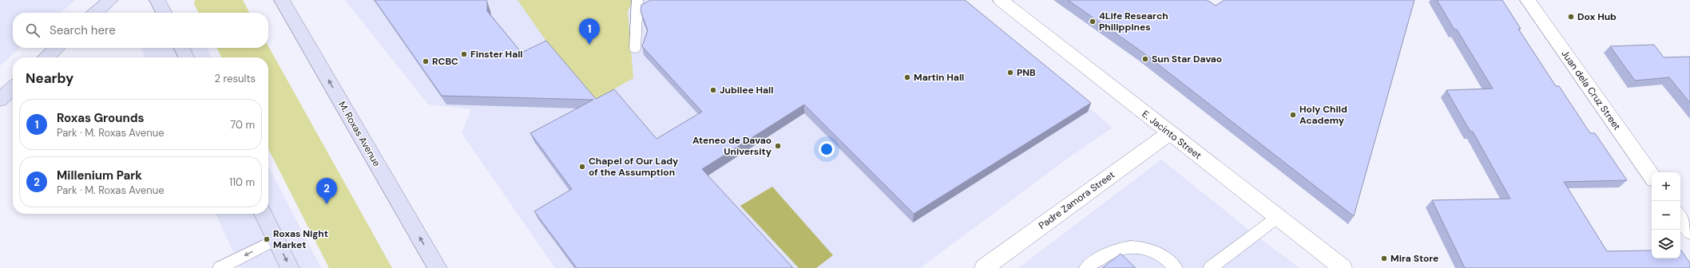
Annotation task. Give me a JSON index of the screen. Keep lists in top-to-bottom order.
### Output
{
  "streets": {
    "main road": ["M. Roxas Avenue"],
    "street": ["Juan dela Cruz Street", "E. Jacinto Street", "Padre Zamora Street"]
  },
  "crossings": [
    ["E. Jacinto Street", "Padre Zamora Street"]
  ],
  "one_way": ["M. Roxas Avenue"],
  "places": [
    "Dox Hub",
    "4Life Research Philippines",
    "Finster Hall",
    "Sun Star Davao",
    "RCBC",
    "PNB",
    "Martin Hall",
    "Jubilee Hall",
    "Holy Child Academy",
    "Ateneo de Davao University",
    "Chapel of Our Lady of the Assumption",
    "Roxas Night Market",
    "Mira Store"
  ],
  "page": {
    "search": "Search here",
    "pins": ["1", "2"],
    "heading": ["Nearby", "2 results"],
    "list": [
      {
        "mark": "1",
        "name": "Roxas Grounds",
        "note": "Park · M. Roxas Avenue",
        "value": "70 m"
      },
      {
        "mark": "2",
        "name": "Millenium Park",
        "note": "Park · M. Roxas Avenue",
        "value": "110 m"
      }
    ],
    "map_buttons": ["+", "−"]
  }
}
